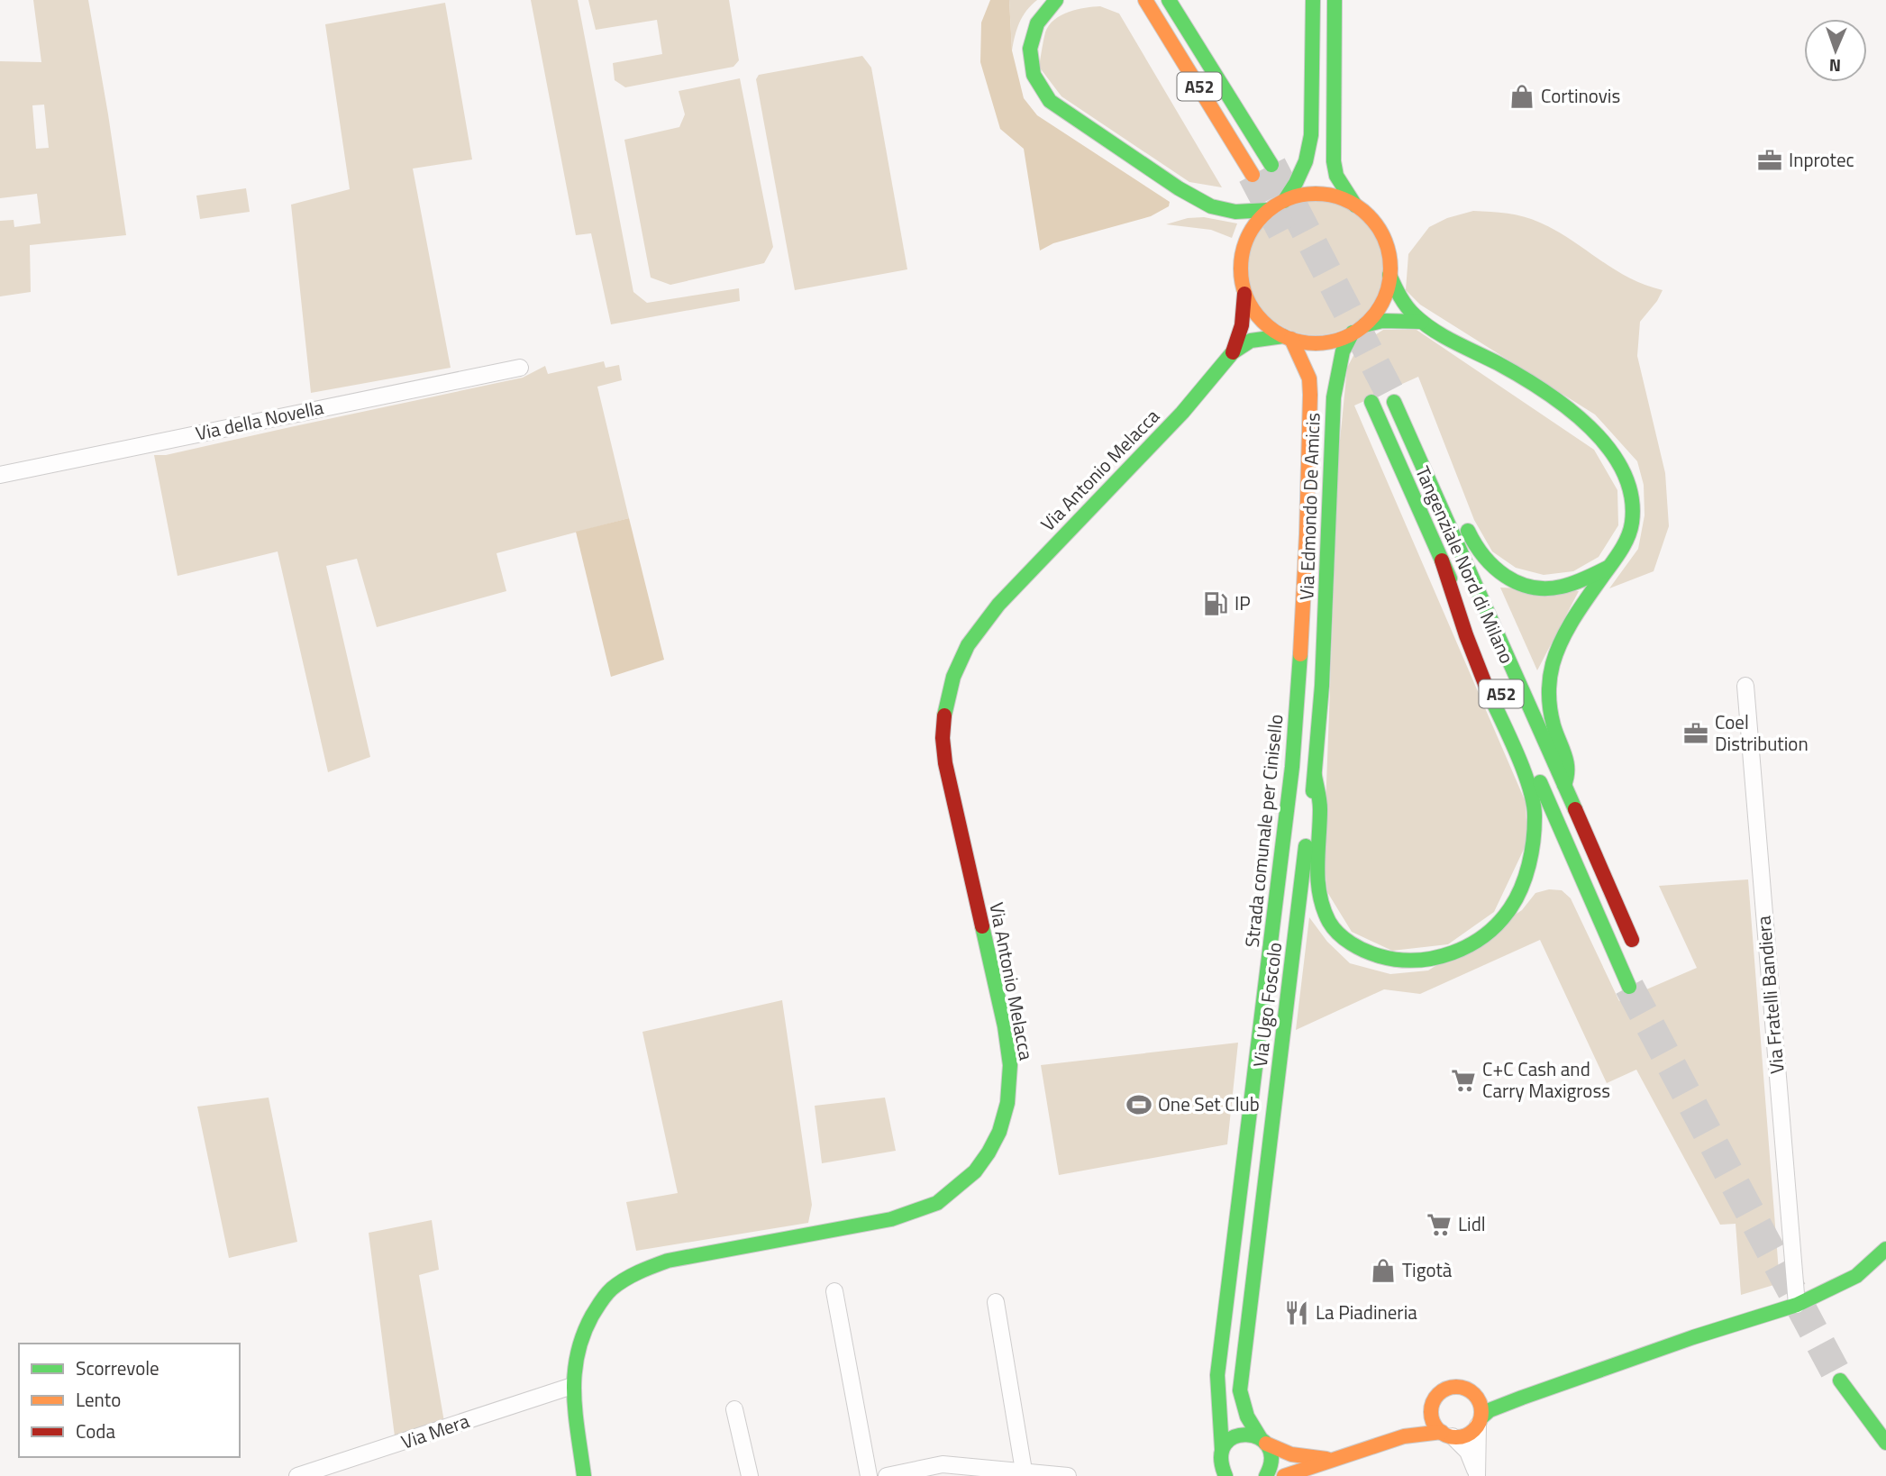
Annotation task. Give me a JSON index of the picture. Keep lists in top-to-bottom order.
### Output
{
  "streets": {
    "main road": [
      "A52",
      "Via Antonio Melacca",
      "Via Edmondo De Amicis",
      "Tangenziale Nord di Milano",
      "Strada comunale per Cinisello",
      "Via Ugo Foscolo"
    ],
    "street": ["Via della Novella", "Via Fratelli Bandiera", "Via Mera"]
  },
  "crossings": [
    ["Via Antonio Melacca", "Via Edmondo De Amicis"],
    ["Via Antonio Melacca", "Strada comunale per Cinisello"],
    ["Via Antonio Melacca", "Via Mera"],
    ["Via Edmondo De Amicis", "Strada comunale per Cinisello"],
    ["Via Edmondo De Amicis", "Via Ugo Foscolo"]
  ],
  "places": {
    "shop": ["Cortinovis", "Tigotà"],
    "office": ["Inprotec", "Coel Distribution"],
    "fuel station": ["IP"],
    "supermarket": ["C+C Cash and Carry Maxigross", "Lidl"],
    "sports": ["One Set Club"],
    "restaurant": ["La Piadineria"]
  },
  "legend": ["Scorrevole", "Lento", "Coda"],
  "north": "bottom"
}
